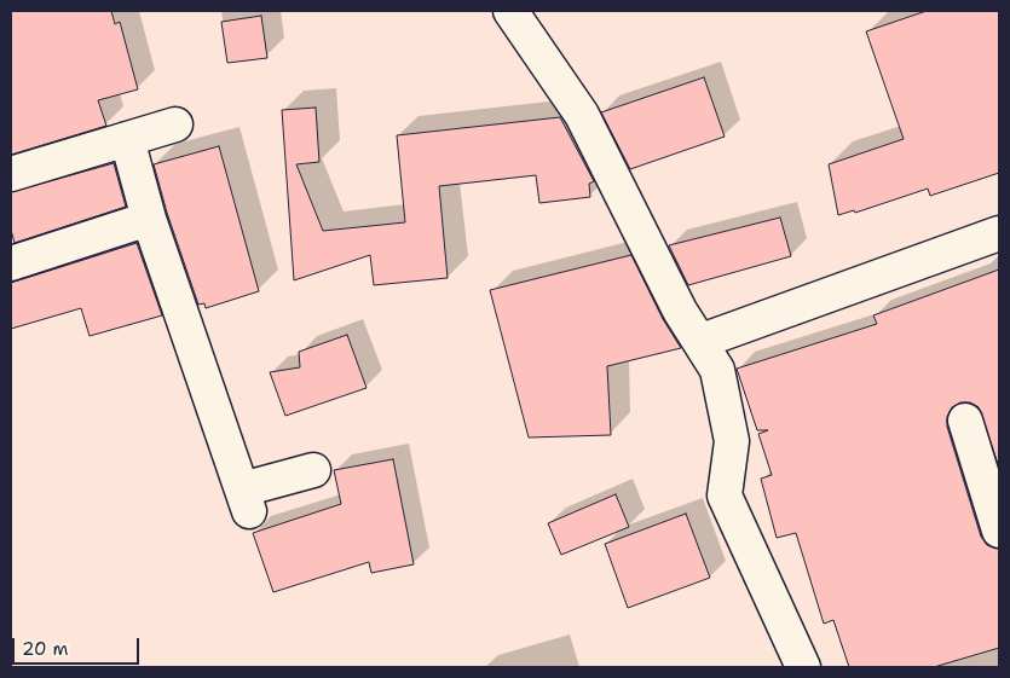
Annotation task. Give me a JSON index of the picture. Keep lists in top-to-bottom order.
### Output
{
  "scale_bar": "20 m"
}
